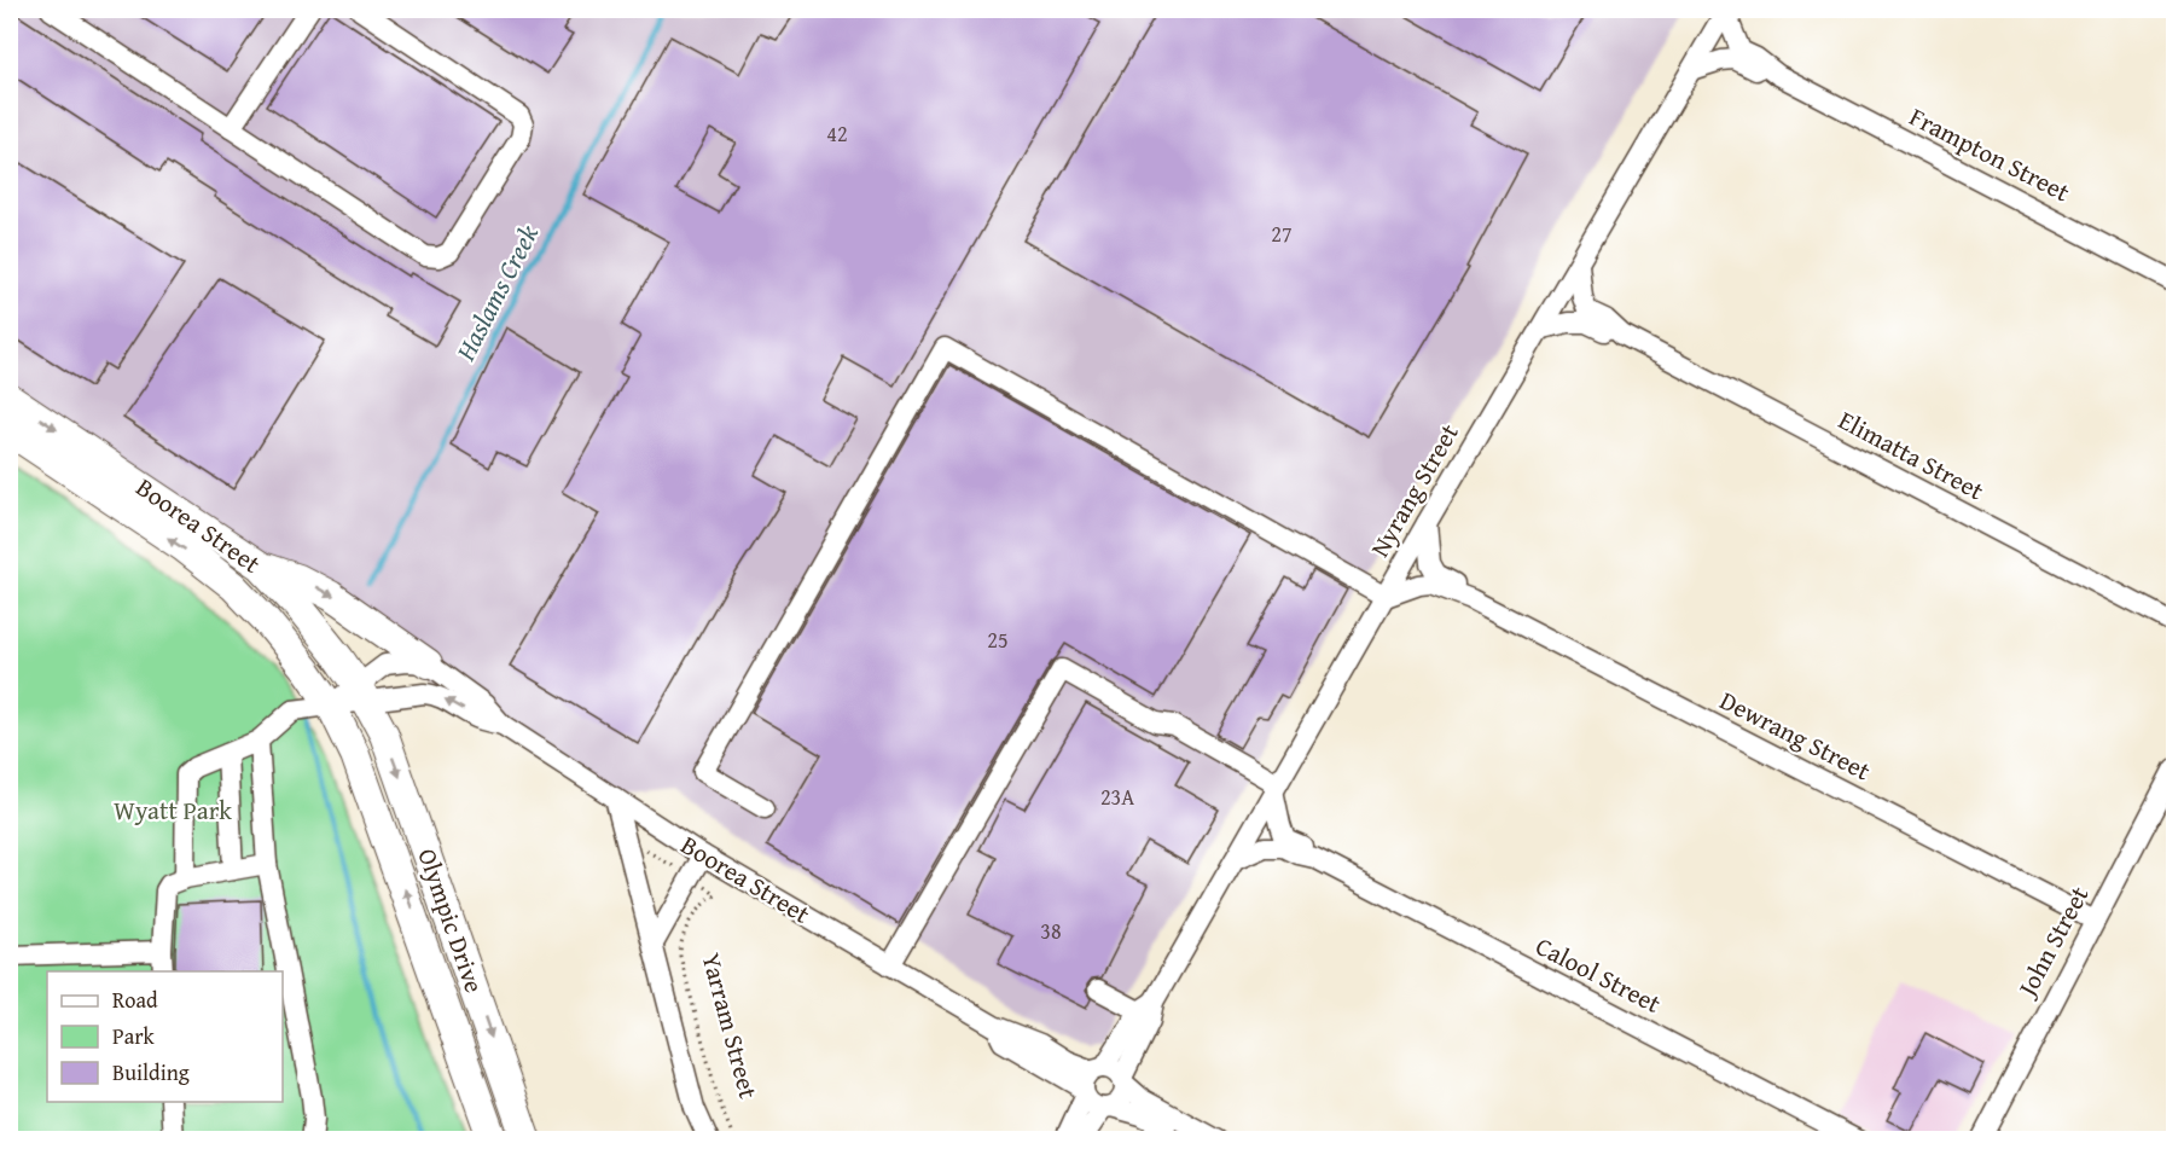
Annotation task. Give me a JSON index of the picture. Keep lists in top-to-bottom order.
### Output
{
  "streets": {
    "highway": ["Boorea Street", "Olympic Drive"],
    "street": [
      "Frampton Street",
      "Elimatta Street",
      "Nyrang Street",
      "Dewrang Street",
      "John Street",
      "Calool Street",
      "Yarram Street"
    ]
  },
  "crossings": [
    ["Frampton Street", "Nyrang Street"],
    ["Elimatta Street", "Nyrang Street"],
    ["Nyrang Street", "Boorea Street"],
    ["Nyrang Street", "Dewrang Street"],
    ["Nyrang Street", "Calool Street"],
    ["Boorea Street", "Olympic Drive"],
    ["Boorea Street", "Yarram Street"],
    ["Dewrang Street", "John Street"]
  ],
  "water": ["Haslams Creek"],
  "parks": ["Wyatt Park"],
  "house_numbers": [
    "42",
    "27",
    "25",
    "23A",
    "38"
  ],
  "legend": ["Road", "Park", "Building"]
}
